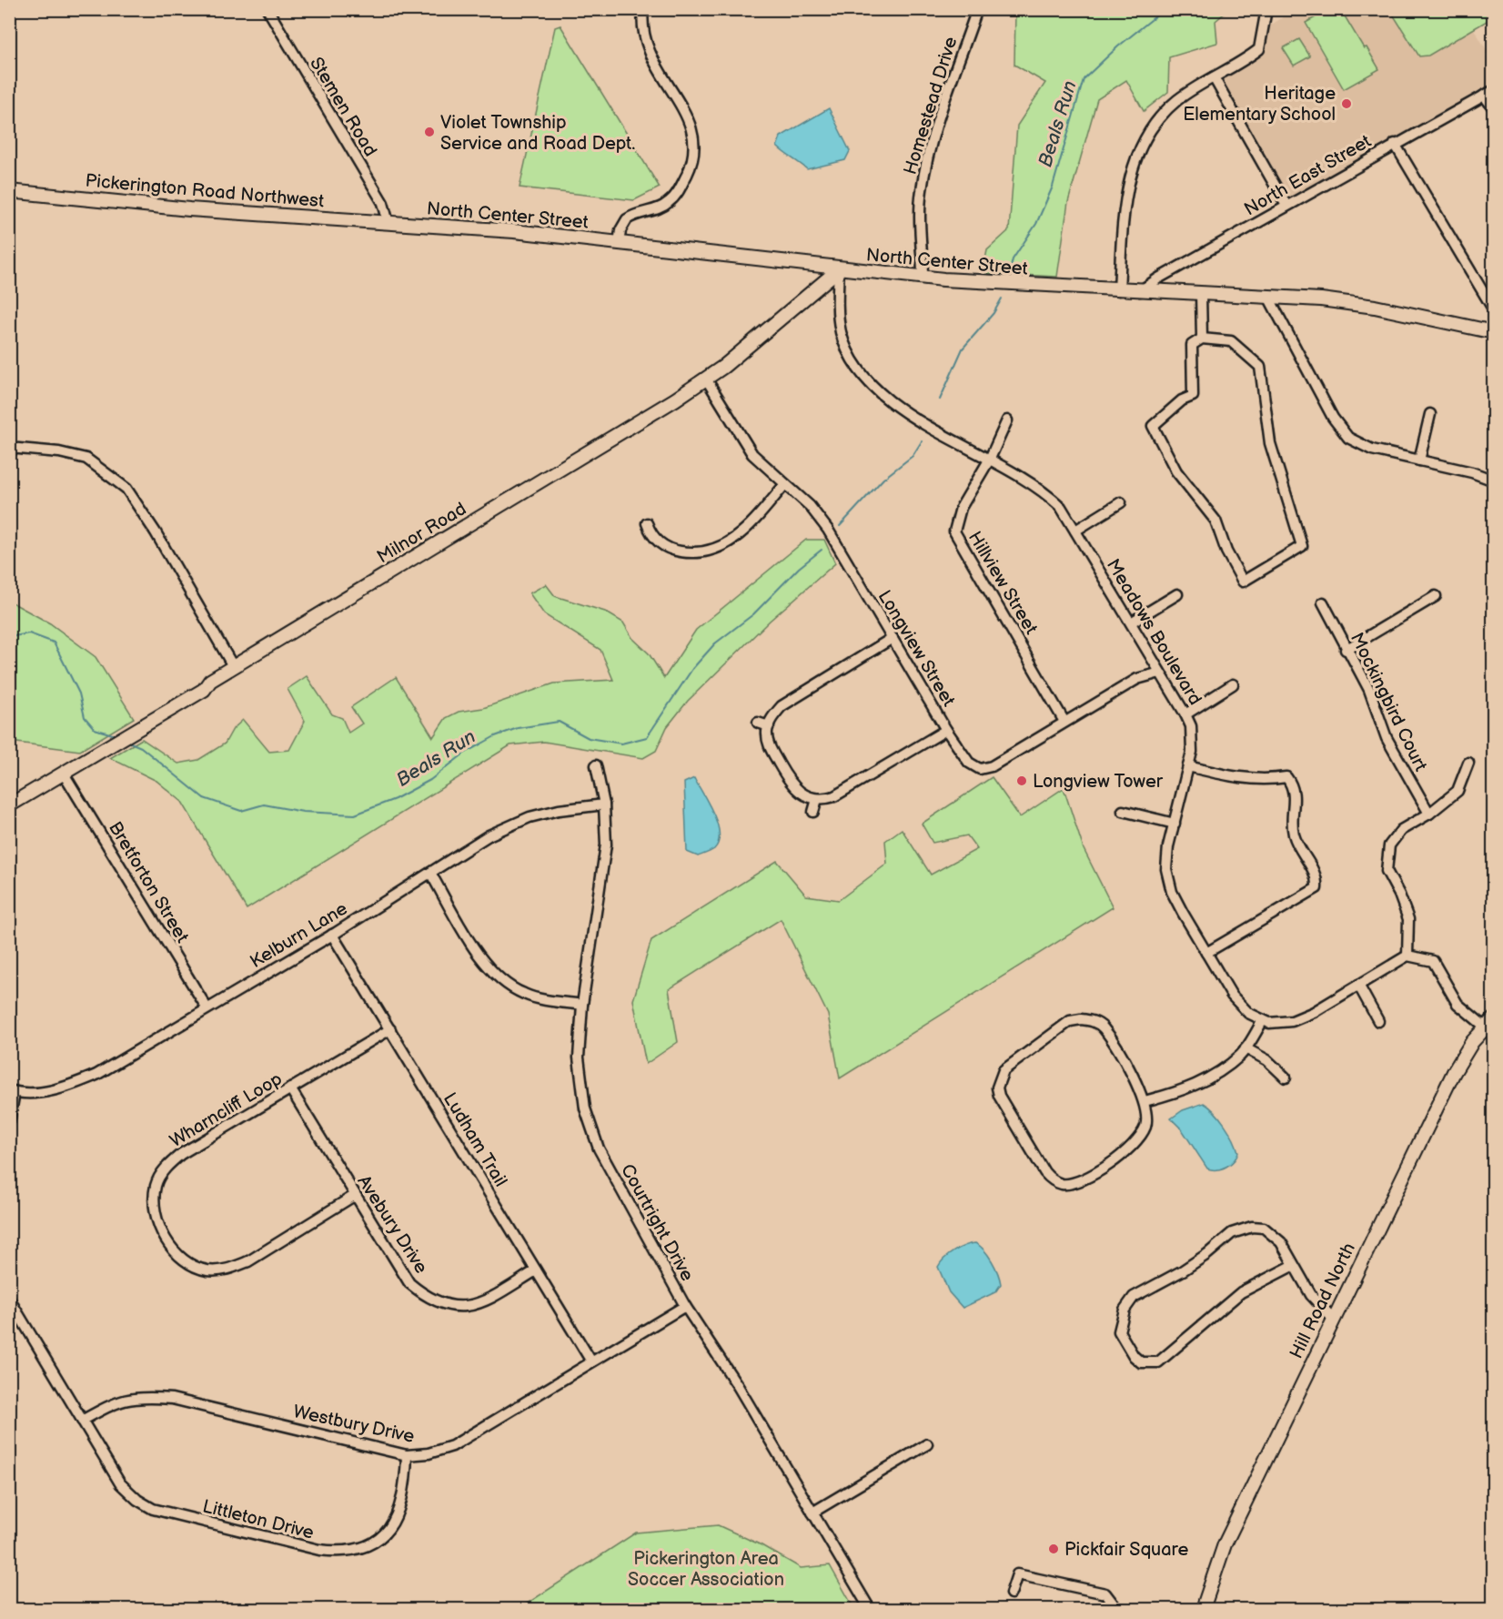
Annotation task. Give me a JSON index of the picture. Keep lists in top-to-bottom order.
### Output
{
  "streets": {
    "main road": [
      "Pickerington Road Northwest",
      "North Center Street",
      "Milnor Road",
      "Hill Road North"
    ],
    "street": [
      "Homestead Drive",
      "Stemen Road",
      "North East Street",
      "Hillview Street",
      "Meadows Boulevard",
      "Longview Street",
      "Mockingbird Court",
      "Bretforton Street",
      "Kelburn Lane",
      "Wharncliff Loop",
      "Ludham Trail",
      "Courtright Drive",
      "Avebury Drive",
      "Westbury Drive",
      "Littleton Drive"
    ]
  },
  "crossings": [
    ["Homestead Drive", "North Center Street"],
    ["Stemen Road", "Pickerington Road Northwest"],
    ["Stemen Road", "North Center Street"],
    ["North East Street", "North Center Street"],
    ["Pickerington Road Northwest", "North Center Street"],
    ["North Center Street", "Milnor Road"],
    ["North Center Street", "Meadows Boulevard"],
    ["Milnor Road", "Meadows Boulevard"],
    ["Milnor Road", "Longview Street"],
    ["Milnor Road", "Bretforton Street"],
    ["Hillview Street", "Meadows Boulevard"],
    ["Hillview Street", "Longview Street"],
    ["Meadows Boulevard", "Longview Street"],
    ["Bretforton Street", "Kelburn Lane"],
    ["Kelburn Lane", "Ludham Trail"],
    ["Kelburn Lane", "Courtright Drive"],
    ["Wharncliff Loop", "Ludham Trail"],
    ["Wharncliff Loop", "Avebury Drive"],
    ["Ludham Trail", "Avebury Drive"],
    ["Ludham Trail", "Westbury Drive"],
    ["Courtright Drive", "Westbury Drive"],
    ["Westbury Drive", "Littleton Drive"]
  ],
  "water": ["Beals Run"],
  "parks": ["Pickerington Area Soccer Association"],
  "places": [
    "Heritage Elementary School",
    "Violet Township Service and Road Dept.",
    "Longview Tower",
    "Pickfair Square"
  ]
}
